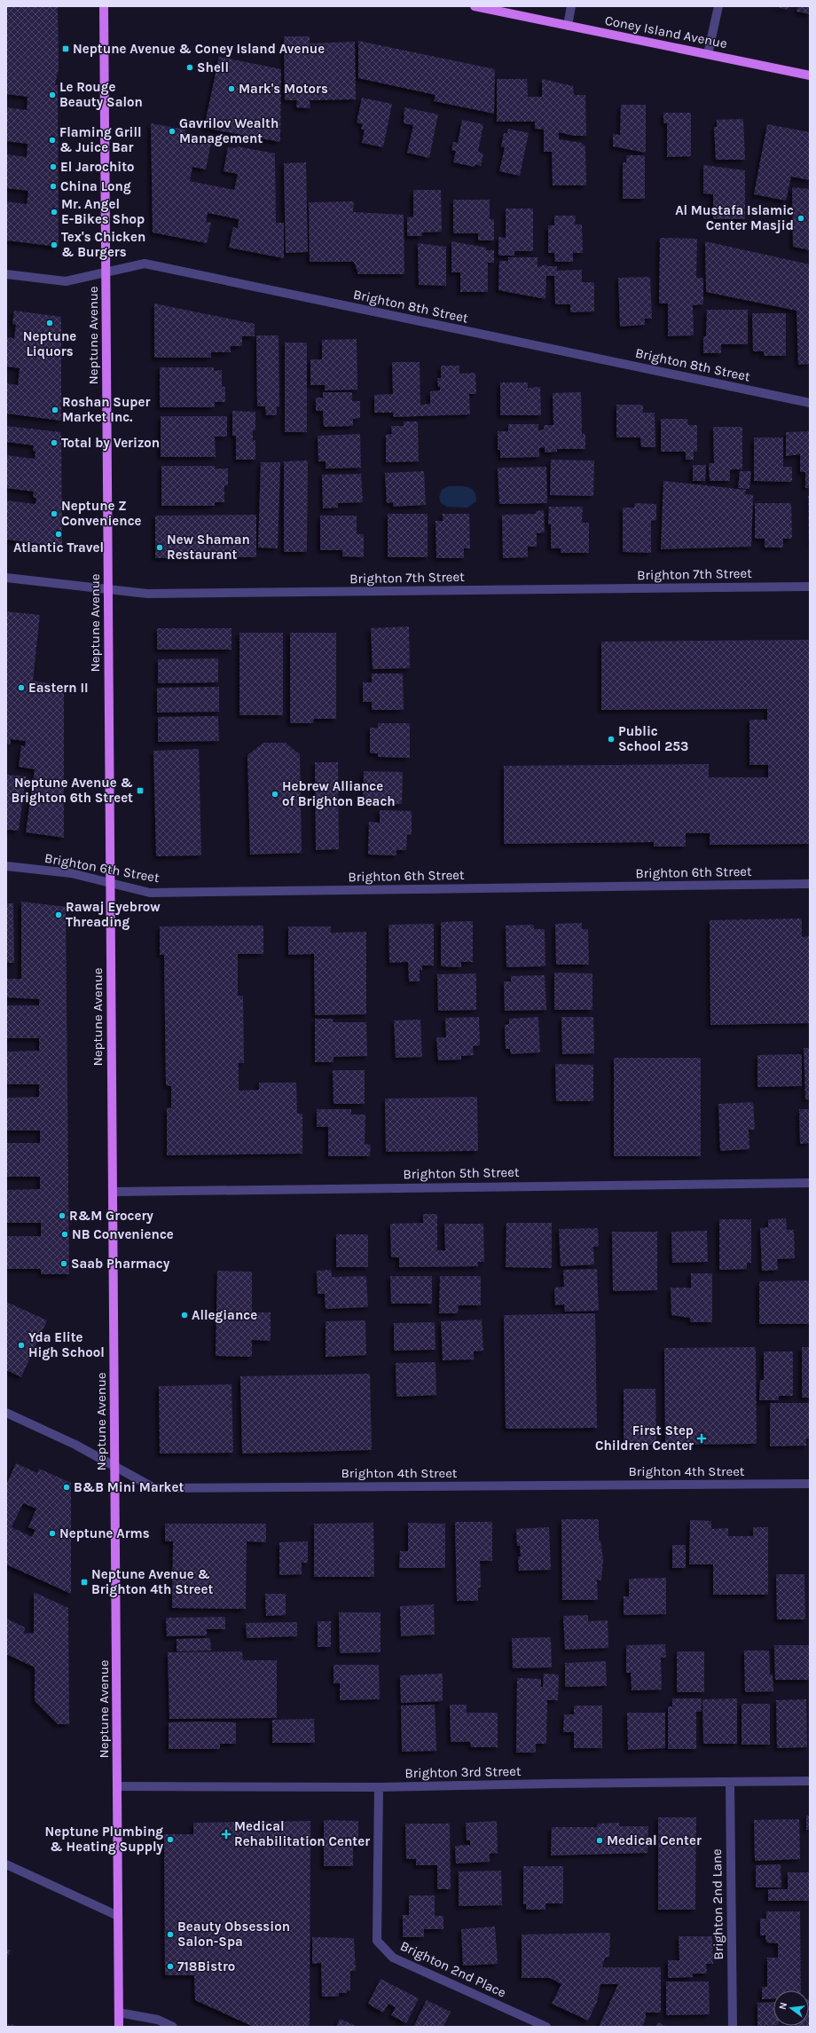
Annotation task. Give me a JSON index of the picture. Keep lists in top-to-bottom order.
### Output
{
  "streets": {
    "main road": ["Coney Island Avenue", "Neptune Avenue"],
    "street": [
      "Brighton 8th Street",
      "Brighton 7th Street",
      "Brighton 6th Street",
      "Brighton 5th Street",
      "Brighton 4th Street",
      "Brighton 3rd Street",
      "Brighton 2nd Lane",
      "Brighton 2nd Place"
    ]
  },
  "crossings": [
    ["Brighton 8th Street", "Neptune Avenue"],
    ["Neptune Avenue", "Brighton 7th Street"],
    ["Neptune Avenue", "Brighton 6th Street"],
    ["Neptune Avenue", "Brighton 5th Street"],
    ["Neptune Avenue", "Brighton 4th Street"],
    ["Neptune Avenue", "Brighton 3rd Street"],
    ["Brighton 3rd Street", "Brighton 2nd Lane"],
    ["Brighton 3rd Street", "Brighton 2nd Place"]
  ],
  "places": {
    "transit": ["Neptune Avenue & Coney Island Avenue", "Neptune Avenue & Brighton 6th Street", "Neptune Avenue & Brighton 4th Street"],
    "other": [
      "Shell",
      "Mark's Motors",
      "Le Rouge Beauty Salon",
      "Gavrilov Wealth Management",
      "Flaming Grill & Juice Bar",
      "El Jarochito",
      "China Long",
      "Mr. Angel E-Bikes Shop",
      "Al Mustafa Islamic Center Masjid",
      "Tex's Chicken & Burgers",
      "Neptune Liquors",
      "Roshan Super Market Inc.",
      "Total by Verizon",
      "Neptune Z Convenience",
      "Atlantic Travel",
      "New Shaman Restaurant",
      "Eastern II",
      "Public School 253",
      "Hebrew Alliance of Brighton Beach",
      "Rawaj Eyebrow Threading",
      "R&M Grocery",
      "NB Convenience",
      "Saab Pharmacy",
      "Allegiance",
      "Yda Elite High School",
      "B&B Mini Market",
      "Neptune Arms",
      "Neptune Plumbing & Heating Supply",
      "Medical Center",
      "Beauty Obsession Salon-Spa",
      "718Bistro"
    ],
    "health": ["First Step Children Center", "Medical Rehabilitation Center"]
  },
  "north": "left"
}
